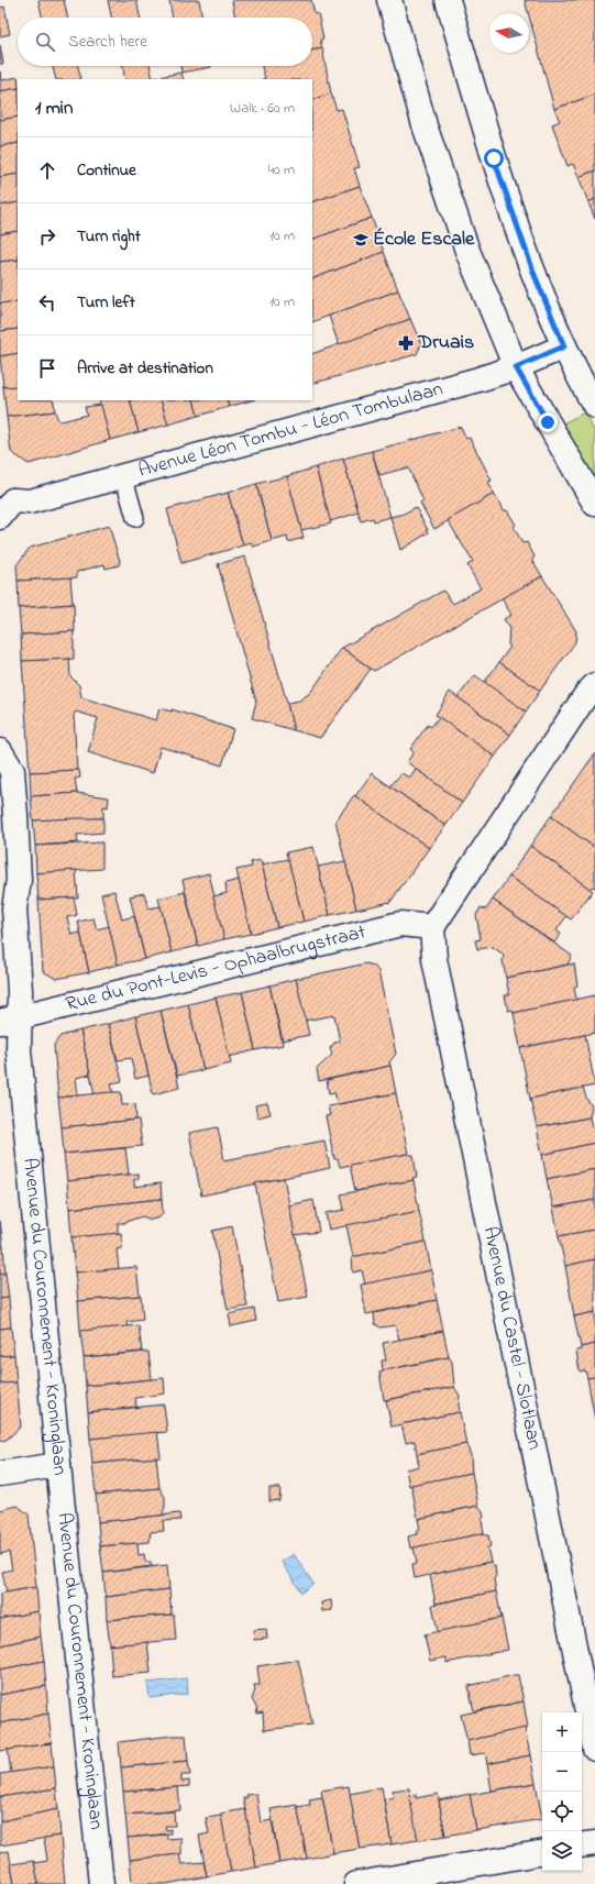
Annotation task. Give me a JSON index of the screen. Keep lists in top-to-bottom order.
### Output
{
  "streets": {
    "street": [
      "Avenue Léon Tombu - Léon Tombulaan",
      "Rue du Pont-Levis - Ophaalbrugstraat",
      "Avenue du Couronnement - Kroninglaan",
      "Avenue du Castel - Slotlaan"
    ]
  },
  "crossings": [
    ["Rue du Pont-Levis - Ophaalbrugstraat", "Avenue du Couronnement - Kroninglaan"],
    ["Rue du Pont-Levis - Ophaalbrugstraat", "Avenue du Castel - Slotlaan"]
  ],
  "places": {
    "school or university": ["École Escale"],
    "pharmacy": ["Druais"]
  },
  "north": "left",
  "page": {
    "search": "Search here",
    "heading": ["1 min", "Walk · 60 m"],
    "list": [
      ["Continue", "40 m"],
      ["Turn right", "10 m"],
      ["Turn left", "10 m"],
      "Arrive at destination"
    ],
    "map_buttons": ["+", "−"]
  }
}
